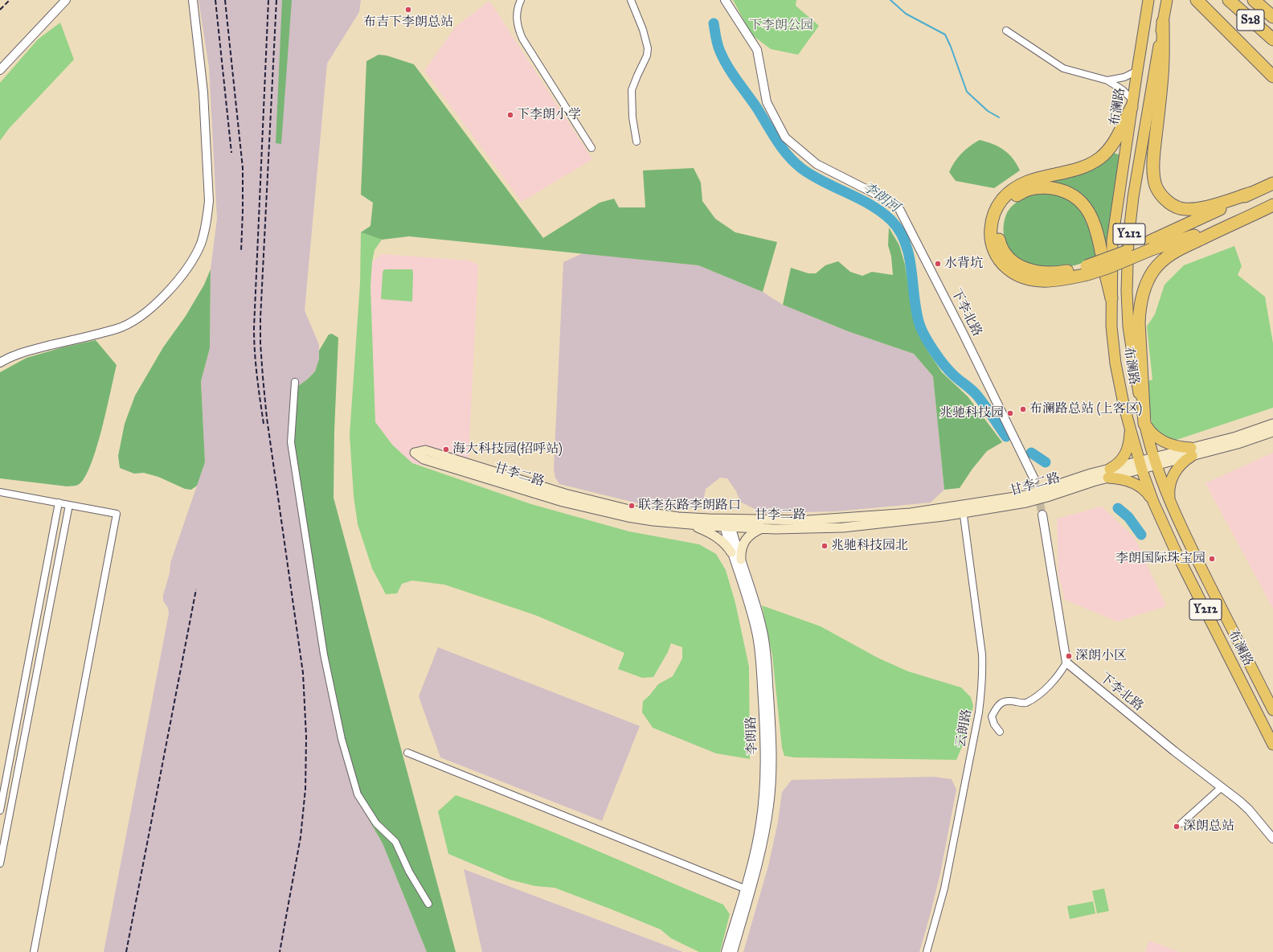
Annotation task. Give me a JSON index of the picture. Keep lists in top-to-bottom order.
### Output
{
  "streets": {
    "highway": ["S28"],
    "main road": ["布澜路", "Y212", "甘李二路"],
    "street": ["下李北路", "云朗路", "李朗路"]
  },
  "crossings": [
    ["布澜路", "甘李二路"],
    ["甘李二路", "云朗路"],
    ["甘李二路", "李朗路"]
  ],
  "water": ["李朗河"],
  "parks": ["下李朗公园"],
  "places": [
    "布吉下李朗总站",
    "下李朗小学",
    "水背坑",
    "布澜路总站 (上客区)",
    "兆驰科技园",
    "海大科技园(招呼站)",
    "联李东路李朗路口",
    "兆驰科技园北",
    "李朗国际珠宝园",
    "深朗小区",
    "深朗总站"
  ]
}
